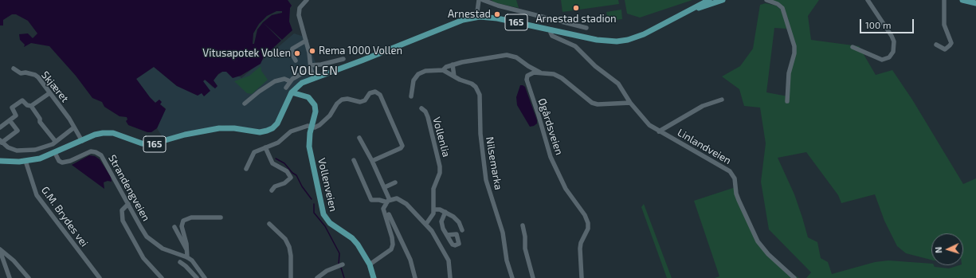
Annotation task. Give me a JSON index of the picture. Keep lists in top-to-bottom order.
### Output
{
  "streets": {
    "main road": ["165", "Vollenveien"],
    "street": [
      "Skjæret",
      "Øgårdsveien",
      "Vollenlia",
      "Linlandveien",
      "Nilsemarka",
      "Strandengveien",
      "G.M. Brydes vei"
    ]
  },
  "crossings": [
    ["165", "Skjæret"],
    ["165", "Linlandveien"],
    ["165", "Vollenveien"],
    ["165", "Strandengveien"],
    ["165", "G.M. Brydes vei"]
  ],
  "districts": ["VOLLEN"],
  "places": [
    "Arnestad stadion",
    "Arnestad",
    "Rema 1000 Vollen",
    "Vitusapotek Vollen"
  ],
  "scale_bar": "100 m",
  "north": "left"
}
